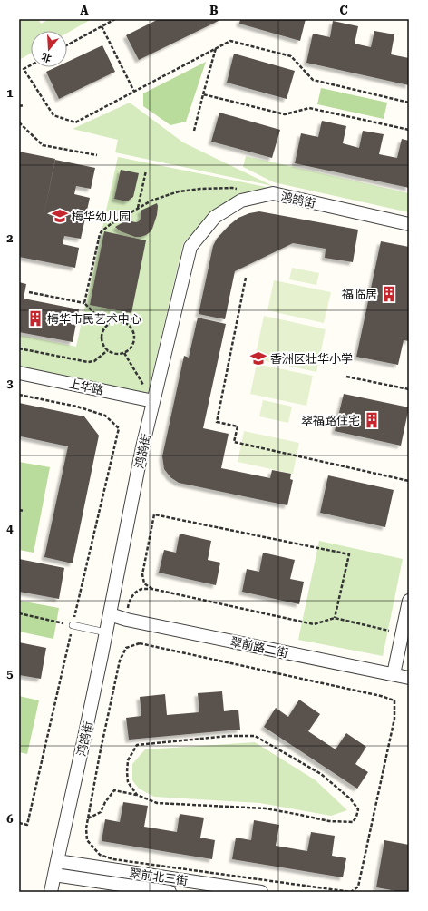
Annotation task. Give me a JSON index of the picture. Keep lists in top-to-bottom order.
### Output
{
  "streets": {
    "street": [
      "鸿鹄街",
      "上华路",
      "翠前路二街",
      "翠前北三街"
    ]
  },
  "crossings": [
    ["鸿鹄街", "上华路"],
    ["鸿鹄街", "翠前路二街"],
    ["鸿鹄街", "翠前北三街"]
  ],
  "places": {
    "school or university": ["梅华幼儿园", "香洲区壮华小学"],
    "building": ["福临居", "梅华市民艺术中心", "翠福路住宅"]
  },
  "north": "bottom",
  "grid": {
    "columns": ["A", "B", "C"],
    "rows": [
      "1",
      "2",
      "3",
      "4",
      "5",
      "6"
    ]
  }
}
